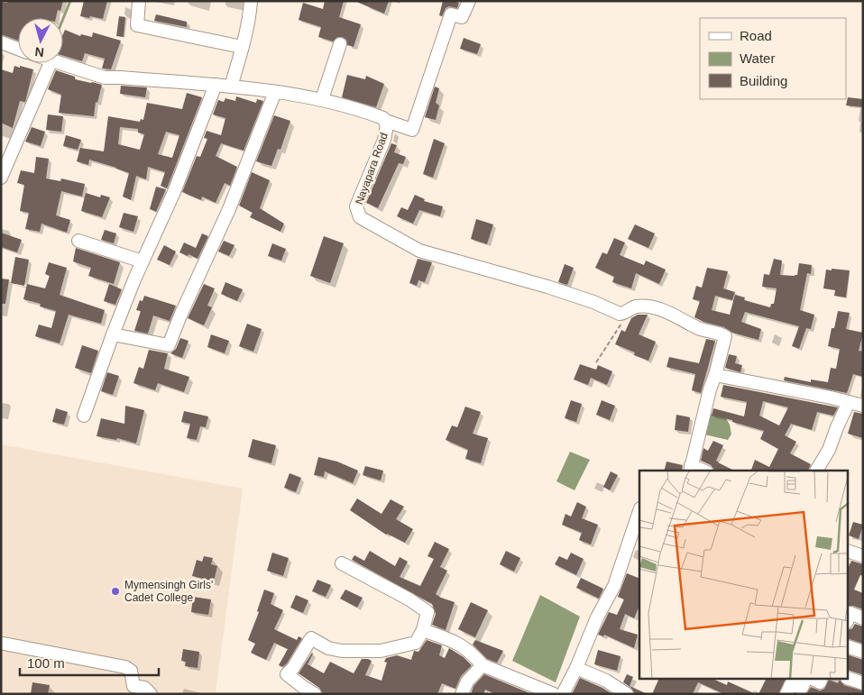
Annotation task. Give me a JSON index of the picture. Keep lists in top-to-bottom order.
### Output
{
  "streets": {
    "street": ["Nayapara Road"]
  },
  "places": ["Mymensingh Girls' Cadet College"],
  "legend": ["Road", "Water", "Building"],
  "scale_bar": "100 m",
  "north": "bottom"
}
